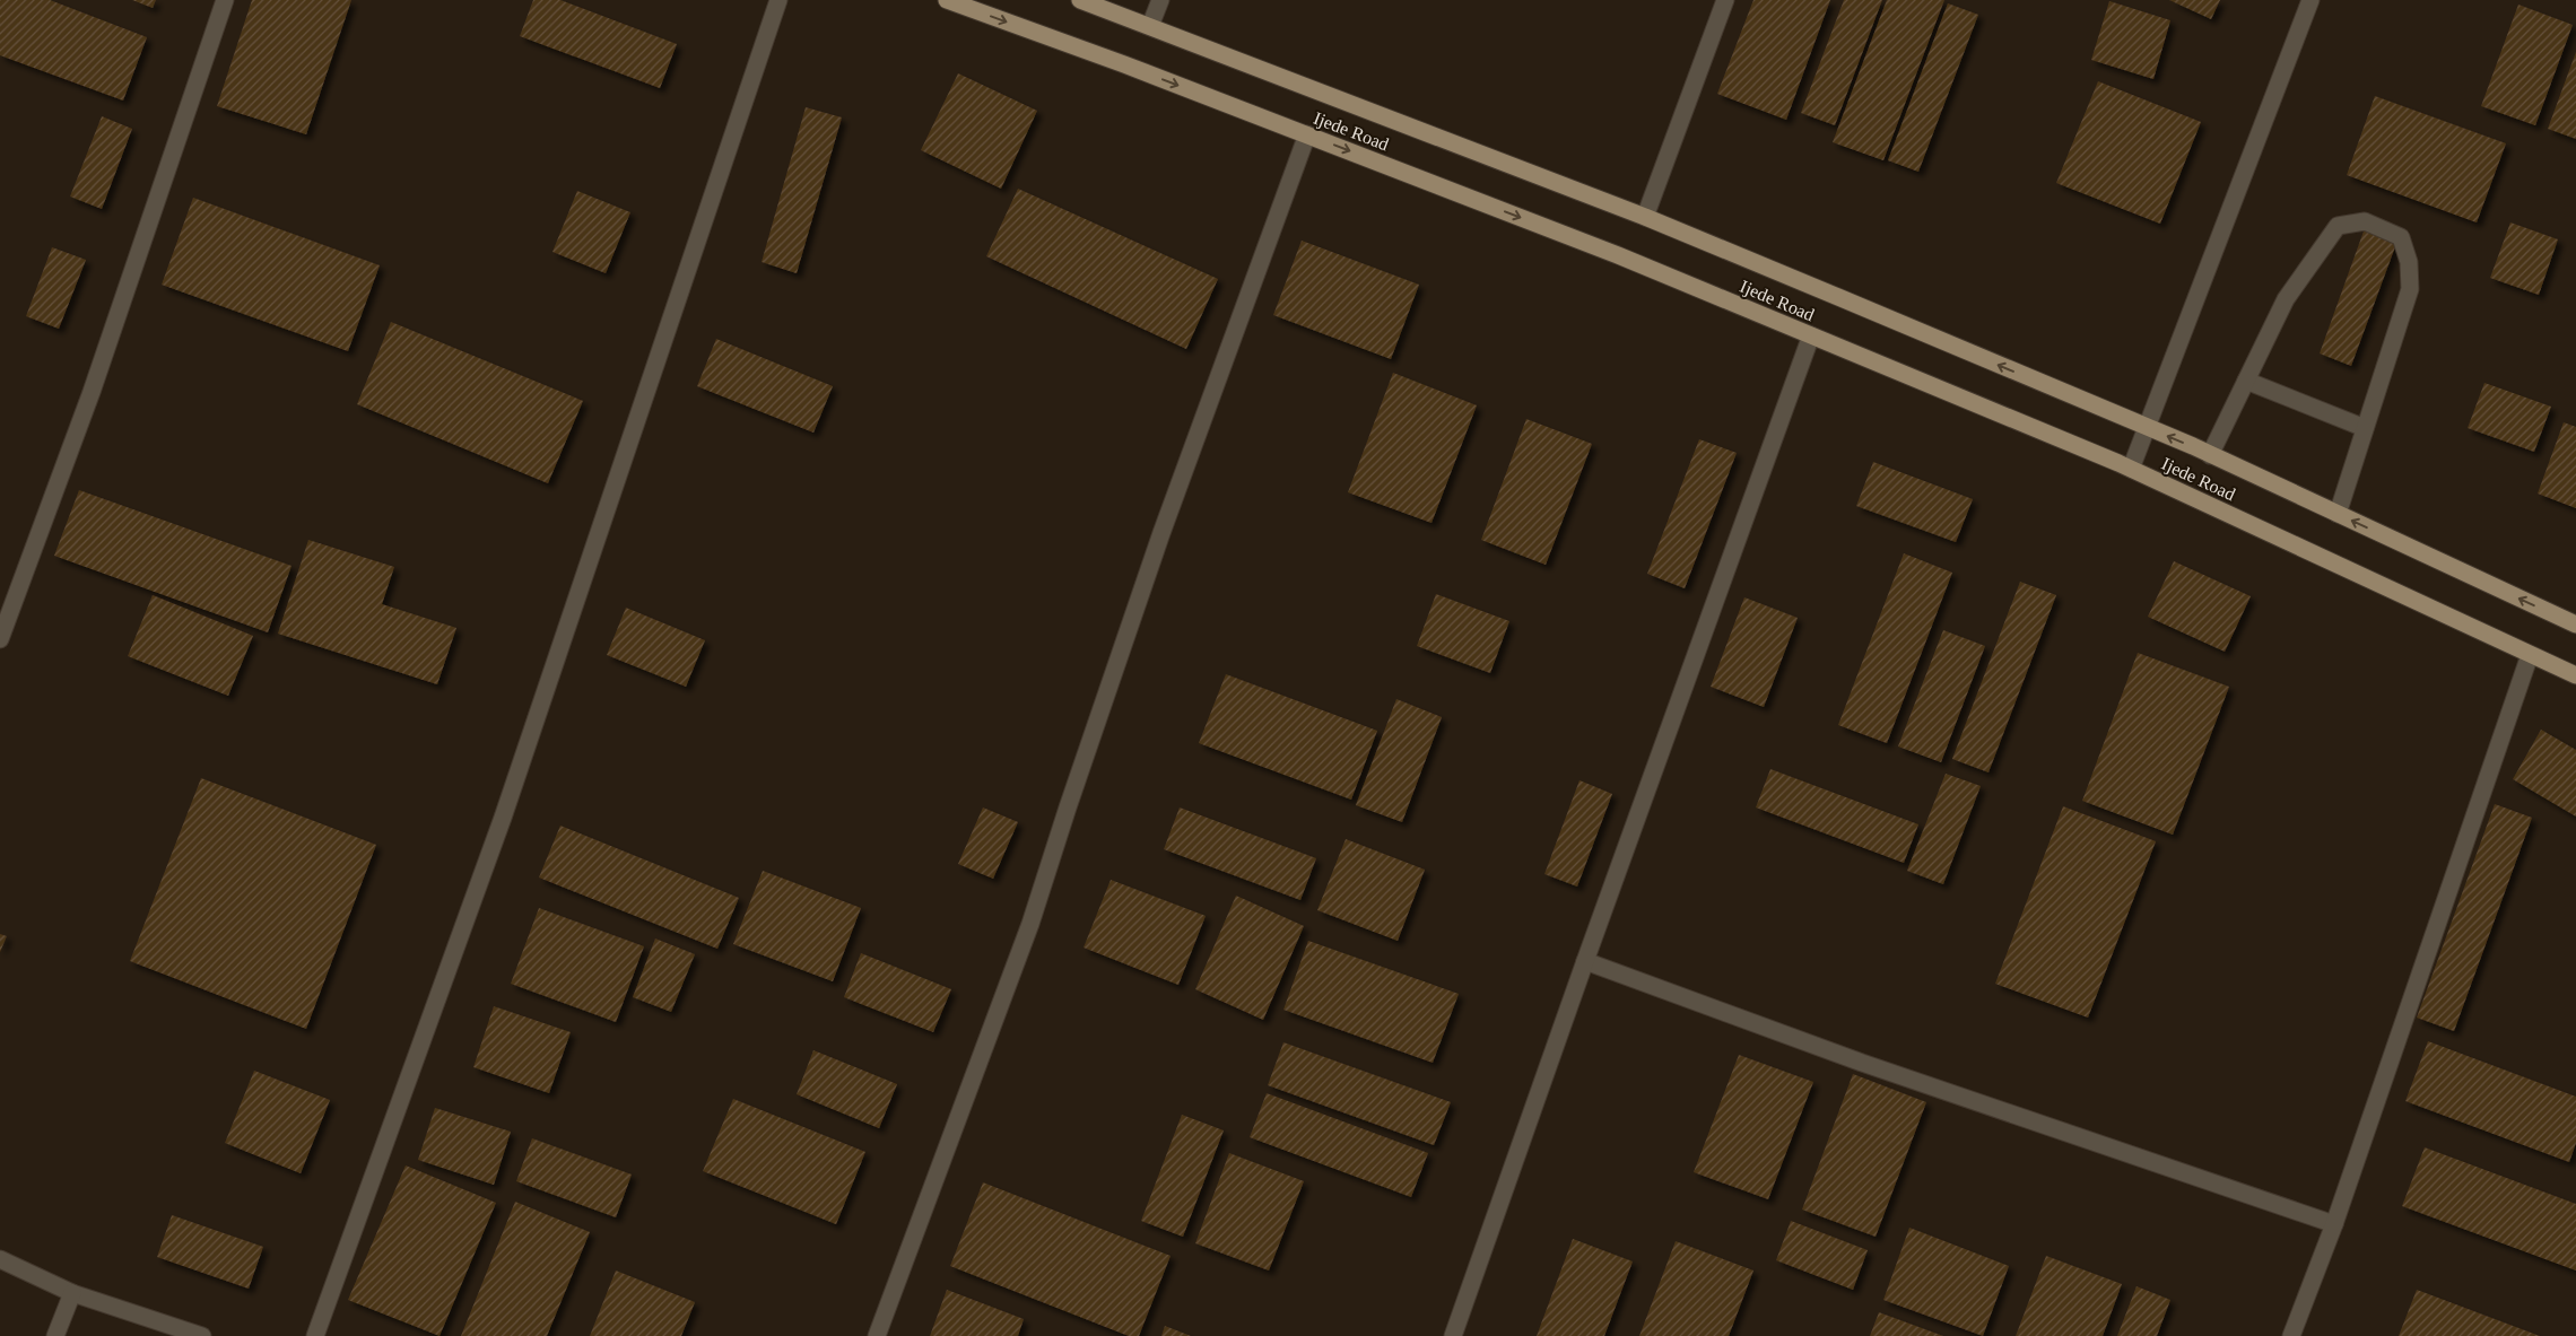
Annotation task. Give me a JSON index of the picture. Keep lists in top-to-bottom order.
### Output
{
  "streets": {
    "main road": ["Ijede Road"]
  }
}
